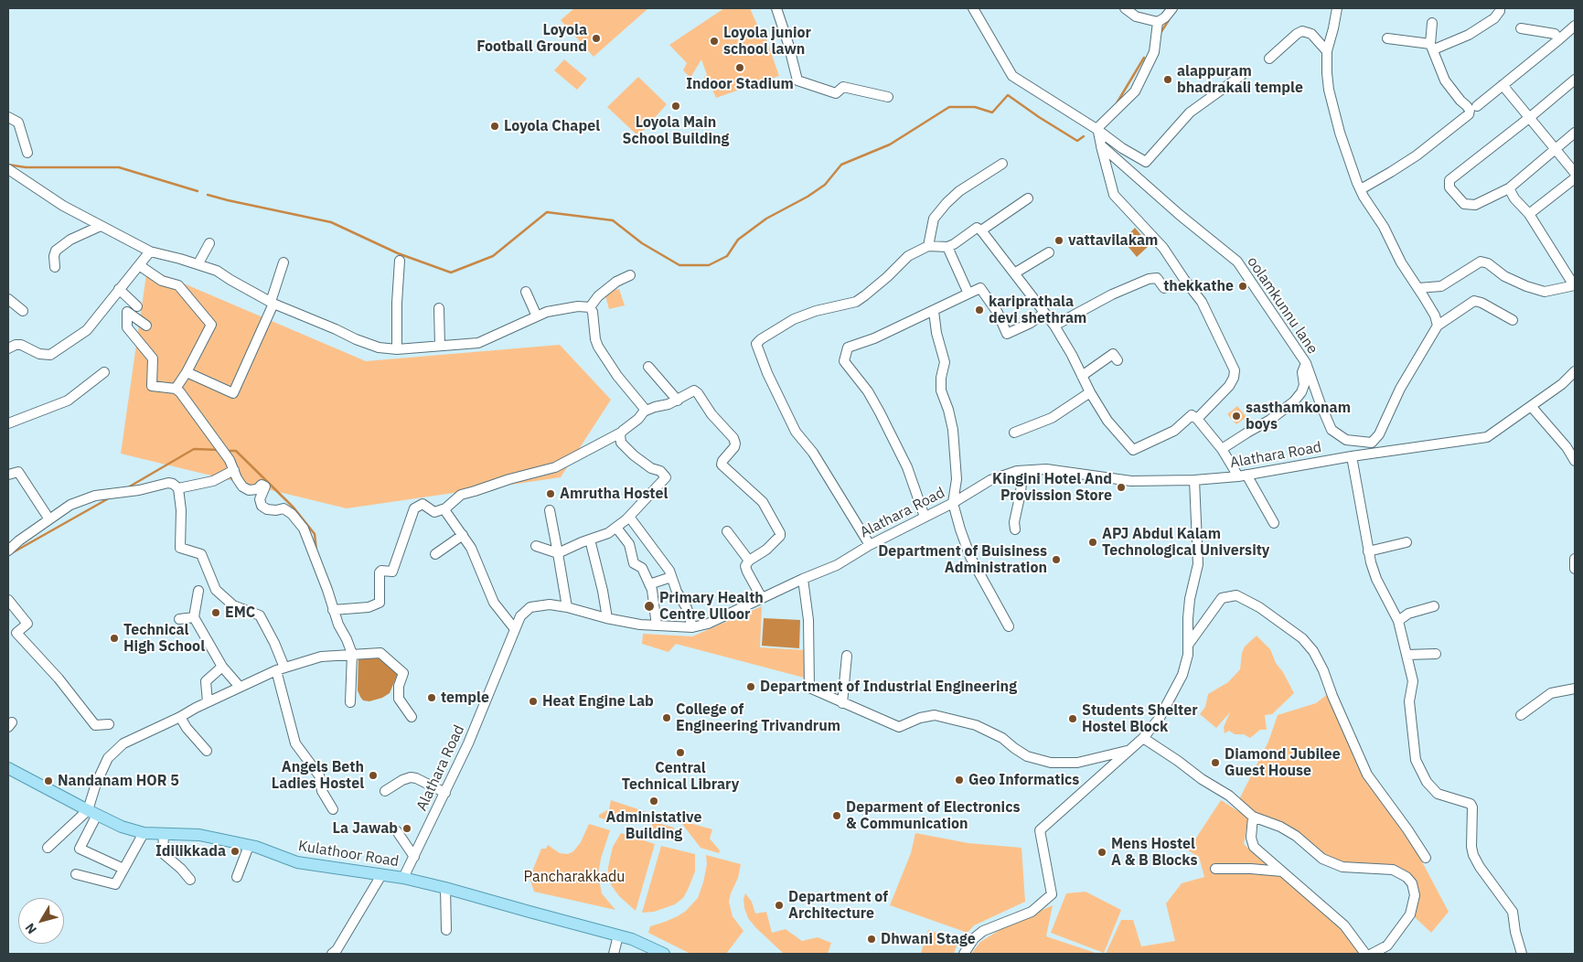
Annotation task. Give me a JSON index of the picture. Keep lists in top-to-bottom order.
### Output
{
  "streets": {
    "main road": ["Kulathoor Road"],
    "street": ["oolamkunnu lane", "Alathara Road"]
  },
  "crossings": [
    ["Alathara Road", "Kulathoor Road"]
  ],
  "parks": ["Pancharakkadu"],
  "places": [
    "Loyola Football Ground",
    "Loyola junior school lawn",
    "Indoor Stadium",
    "alappuram bhadrakali temple",
    "Loyola Main School Building",
    "Loyola Chapel",
    "vattavilakam",
    "thekkathe",
    "kariprathala devi shethram",
    "sasthamkonam boys",
    "Kingini Hotel And Provission Store",
    "Amrutha Hostel",
    "APJ Abdul Kalam Technological University",
    "Department of Buisiness Administration",
    "Primary Health Centre Ulloor",
    "EMC",
    "Technical High School",
    "Department of Industrial Engineering",
    "temple",
    "Heat Engine Lab",
    "College of Engineering Trivandrum",
    "Students Shelter Hostel Block",
    "Central Technical Library",
    "Diamond Jubilee Guest House",
    "Angels Beth Ladies Hostel",
    "Geo Informatics",
    "Nandanam HOR 5",
    "Administative Building",
    "Deparment of Electronics & Communication",
    "La Jawab",
    "Idilikkada",
    "Mens Hostel A & B Blocks",
    "Department of Architecture",
    "Dhwani Stage"
  ],
  "north": "bottom left"
}
